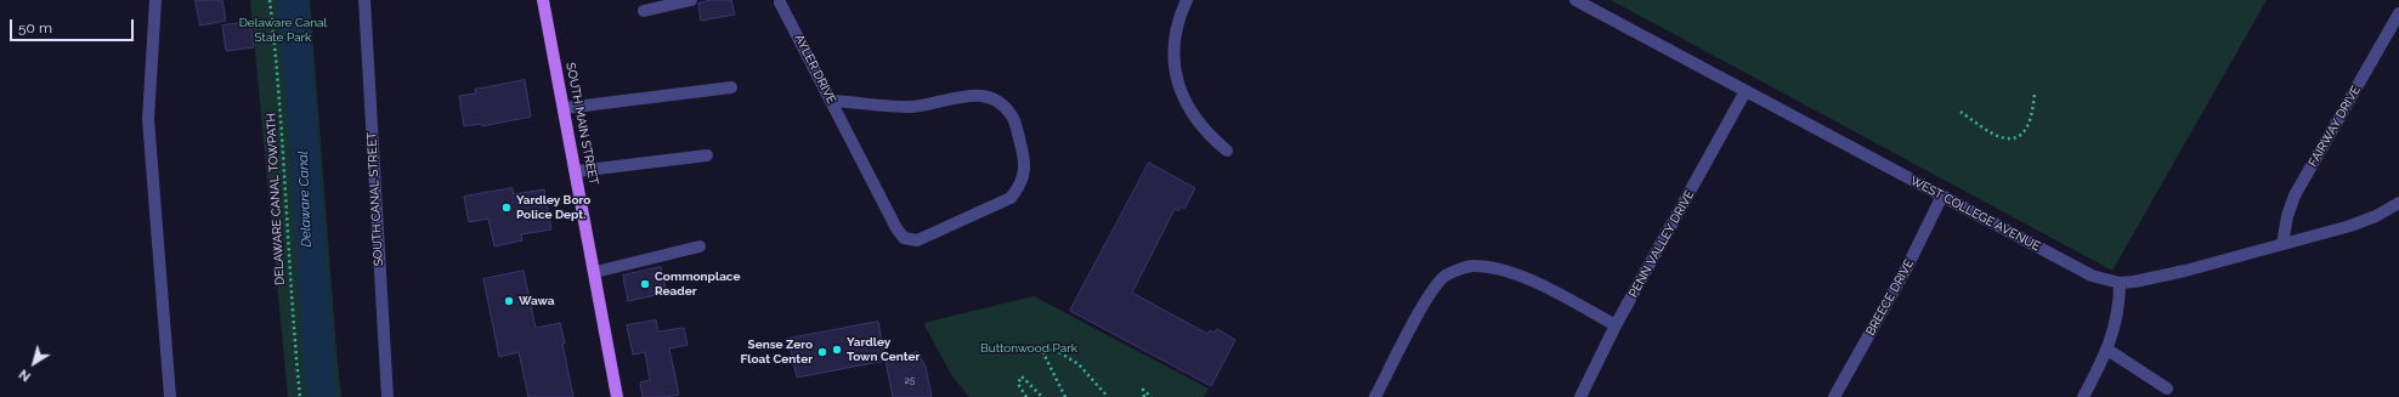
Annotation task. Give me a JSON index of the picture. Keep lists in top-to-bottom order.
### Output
{
  "streets": {
    "main road": ["SOUTH MAIN STREET"],
    "street": [
      "AYLER DRIVE",
      "FAIRWAY DRIVE",
      "SOUTH CANAL STREET",
      "WEST COLLEGE AVENUE",
      "PENN VALLEY DRIVE",
      "BREECE DRIVE"
    ],
    "path": ["DELAWARE CANAL TOWPATH"]
  },
  "crossings": [
    ["FAIRWAY DRIVE", "WEST COLLEGE AVENUE"],
    ["WEST COLLEGE AVENUE", "PENN VALLEY DRIVE"],
    ["WEST COLLEGE AVENUE", "BREECE DRIVE"]
  ],
  "water": ["Delaware Canal"],
  "parks": ["Delaware Canal State Park", "Buttonwood Park"],
  "places": [
    "Yardley Boro Police Dept.",
    "Commonplace Reader",
    "Wawa",
    "Yardley Town Center",
    "Sense Zero Float Center"
  ],
  "house_numbers": ["25"],
  "scale_bar": "50 m",
  "north": "bottom left"
}
